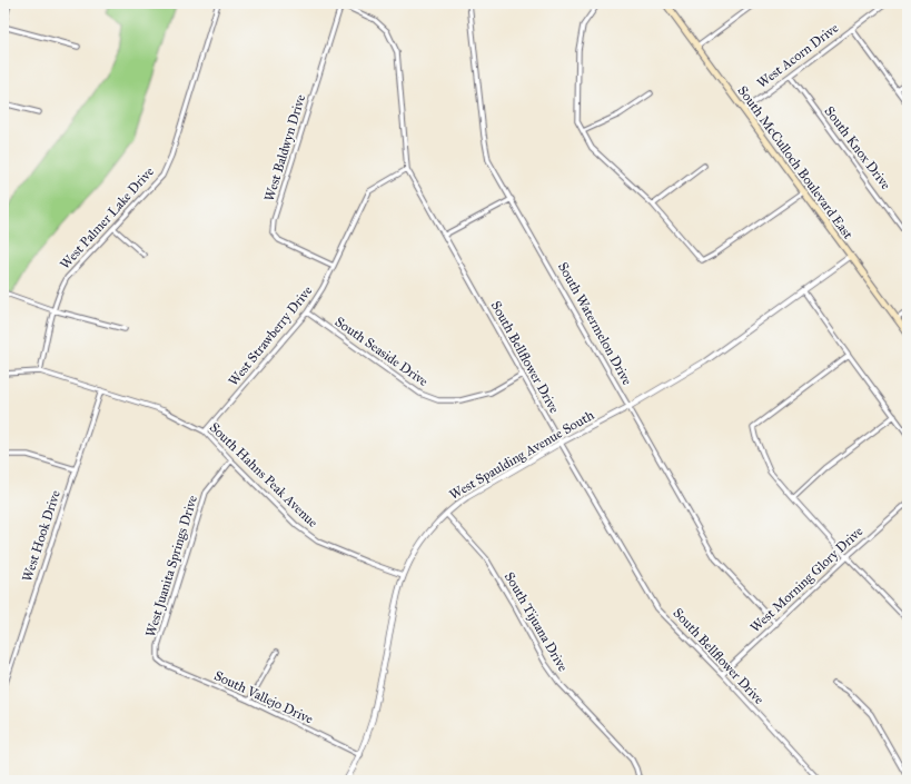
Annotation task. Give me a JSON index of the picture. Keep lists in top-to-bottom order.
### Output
{
  "streets": {
    "main road": ["South McCulloch Boulevard East"],
    "street": [
      "West Acorn Drive",
      "West Baldwyn Drive",
      "South Knox Drive",
      "West Palmer Lake Drive",
      "South Watermelon Drive",
      "West Strawberry Drive",
      "South Seaside Drive",
      "South Bellflower Drive",
      "West Spaulding Avenue South",
      "South Hahns Peak Avenue",
      "West Hook Drive",
      "West Juanita Springs Drive",
      "West Morning Glory Drive",
      "South Tijuana Drive",
      "South Vallejo Drive"
    ]
  },
  "crossings": [
    ["West Acorn Drive", "South Knox Drive"],
    ["West Acorn Drive", "South McCulloch Boulevard East"],
    ["West Baldwyn Drive", "West Strawberry Drive"],
    ["West Baldwyn Drive", "South Bellflower Drive"],
    ["South McCulloch Boulevard East", "West Spaulding Avenue South"],
    ["West Palmer Lake Drive", "South Hahns Peak Avenue"],
    ["South Watermelon Drive", "West Spaulding Avenue South"],
    ["South Watermelon Drive", "West Morning Glory Drive"],
    ["West Strawberry Drive", "South Seaside Drive"],
    ["West Strawberry Drive", "South Bellflower Drive"],
    ["West Strawberry Drive", "South Hahns Peak Avenue"],
    ["South Seaside Drive", "South Bellflower Drive"],
    ["South Bellflower Drive", "West Spaulding Avenue South"],
    ["South Bellflower Drive", "West Morning Glory Drive"],
    ["West Spaulding Avenue South", "South Hahns Peak Avenue"],
    ["West Spaulding Avenue South", "South Tijuana Drive"],
    ["West Spaulding Avenue South", "South Vallejo Drive"],
    ["South Hahns Peak Avenue", "West Hook Drive"],
    ["South Hahns Peak Avenue", "West Juanita Springs Drive"],
    ["West Juanita Springs Drive", "South Vallejo Drive"]
  ]
}
